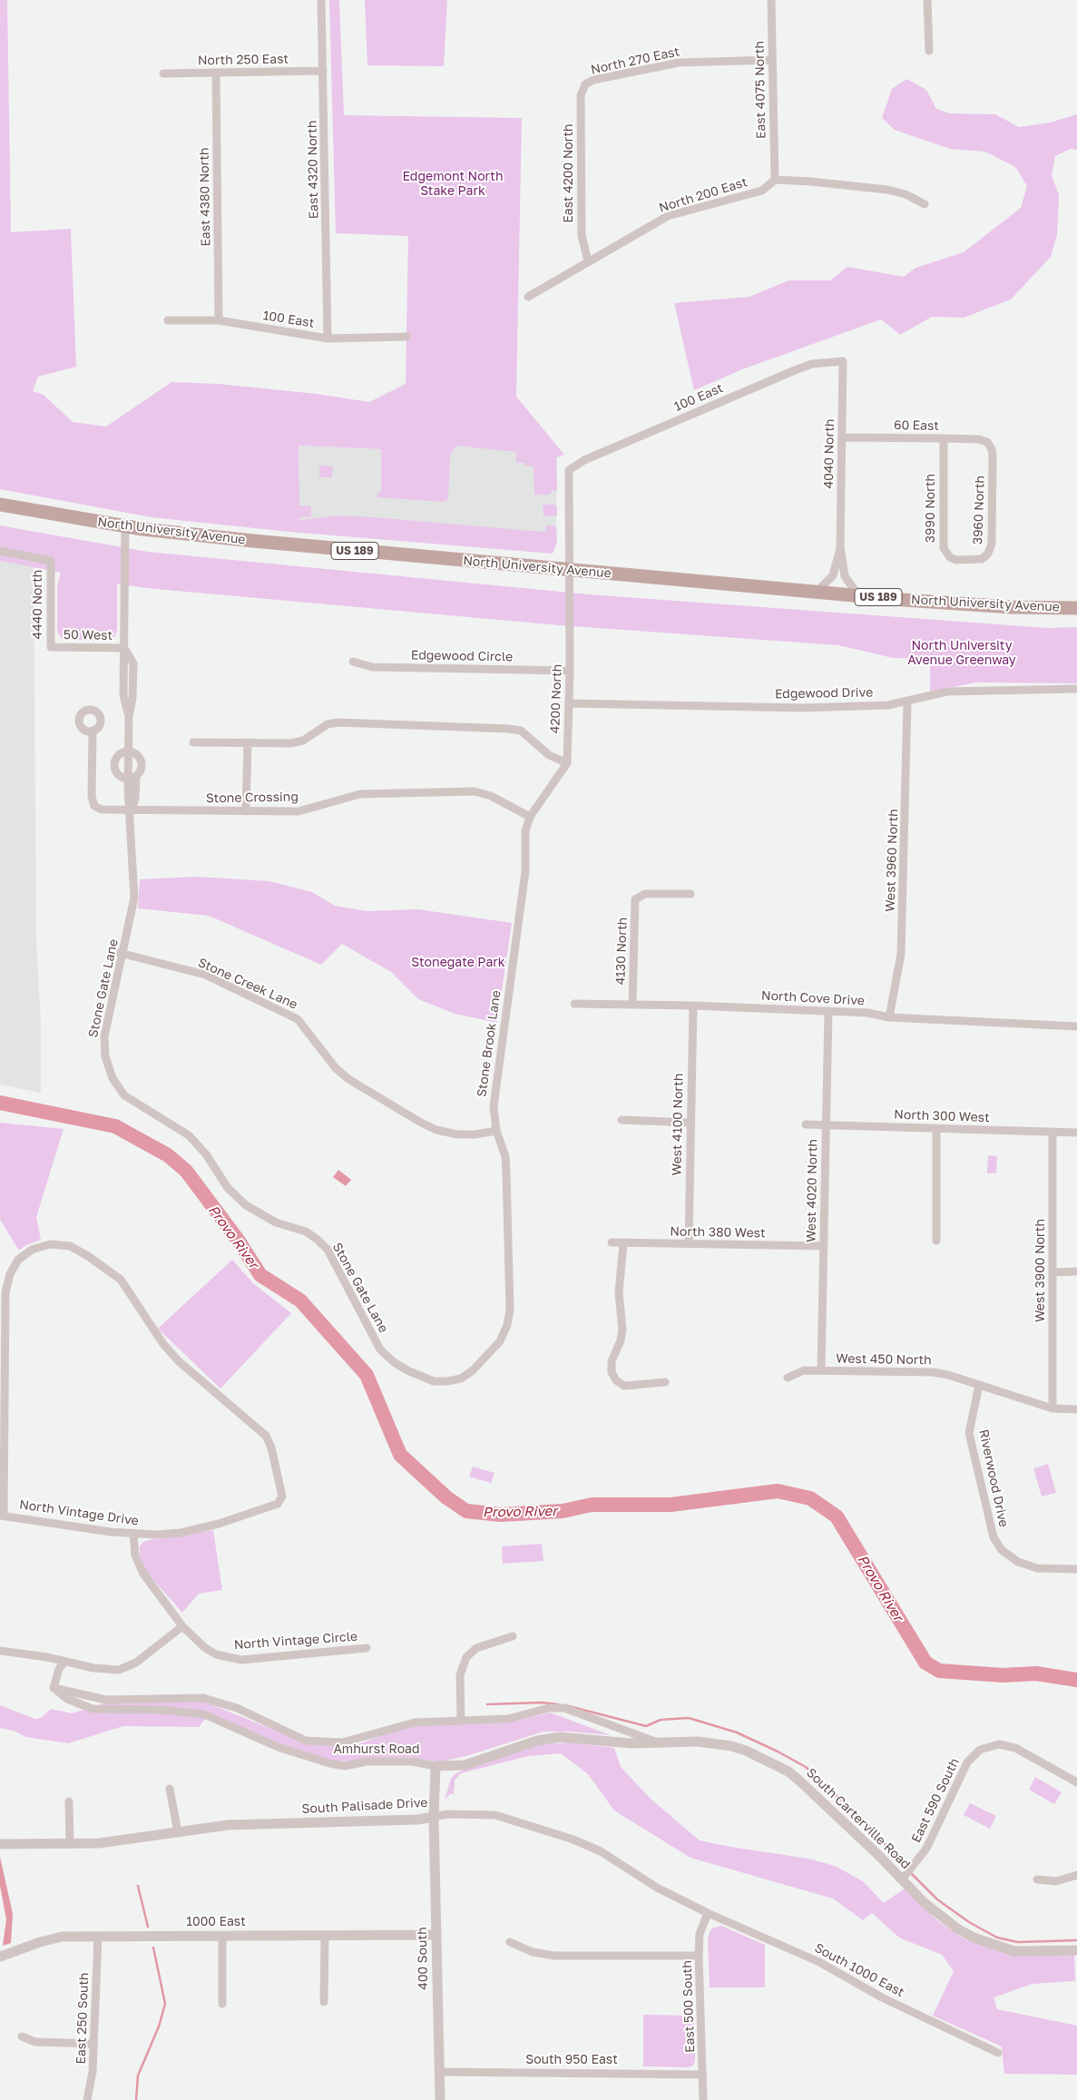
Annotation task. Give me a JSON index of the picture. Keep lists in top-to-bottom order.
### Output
{
  "streets": {
    "highway": ["North University Avenue", "US 189"],
    "street": [
      "North 250 East",
      "North 270 East",
      "East 4075 North",
      "East 4320 North",
      "East 4200 North",
      "North 200 East",
      "East 4380 North",
      "100 East",
      "60 East",
      "4040 North",
      "3990 North",
      "3960 North",
      "4440 North",
      "50 West",
      "Edgewood Circle",
      "Edgewood Drive",
      "4200 North",
      "Stone Crossing",
      "West 3960 North",
      "4130 North",
      "Stone Creek Lane",
      "Stone Gate Lane",
      "North Cove Drive",
      "Stone Brook Lane",
      "North 300 West",
      "West 4100 North",
      "West 4020 North",
      "North 380 West",
      "West 3900 North",
      "West 450 North",
      "Riverwood Drive",
      "North Vintage Drive",
      "North Vintage Circle",
      "Amhurst Road",
      "East 590 South",
      "South Palisade Drive",
      "South Carterville Road",
      "1000 East",
      "400 South",
      "South 1000 East",
      "East 500 South",
      "East 250 South",
      "South 950 East"
    ]
  },
  "crossings": [
    ["North 250 East", "East 4320 North"],
    ["North 250 East", "East 4380 North"],
    ["North 270 East", "East 4075 North"],
    ["North 270 East", "East 4200 North"],
    ["East 4075 North", "North 200 East"],
    ["East 4320 North", "100 East"],
    ["East 4200 North", "North 200 East"],
    ["East 4380 North", "100 East"],
    ["100 East", "4040 North"],
    ["100 East", "4200 North"],
    ["60 East", "4040 North"],
    ["60 East", "3990 North"],
    ["60 East", "3960 North"],
    ["4040 North", "North University Avenue"],
    ["3990 North", "3960 North"],
    ["North University Avenue", "4200 North"],
    ["North University Avenue", "Stone Gate Lane"],
    ["4440 North", "50 West"],
    ["50 West", "Stone Gate Lane"],
    ["Edgewood Circle", "4200 North"],
    ["Edgewood Drive", "4200 North"],
    ["Edgewood Drive", "West 3960 North"],
    ["Stone Crossing", "Stone Gate Lane"],
    ["Stone Crossing", "Stone Brook Lane"],
    ["West 3960 North", "North Cove Drive"],
    ["4130 North", "North Cove Drive"],
    ["Stone Creek Lane", "Stone Gate Lane"],
    ["Stone Creek Lane", "Stone Brook Lane"],
    ["Stone Gate Lane", "Stone Brook Lane"],
    ["North Cove Drive", "West 4100 North"],
    ["North Cove Drive", "West 4020 North"],
    ["North 300 West", "West 4020 North"],
    ["North 300 West", "West 3900 North"],
    ["West 4100 North", "North 380 West"],
    ["West 4020 North", "North 380 West"],
    ["West 4020 North", "West 450 North"],
    ["West 3900 North", "West 450 North"],
    ["West 450 North", "Riverwood Drive"],
    ["North Vintage Drive", "North Vintage Circle"],
    ["Amhurst Road", "South Carterville Road"],
    ["Amhurst Road", "400 South"],
    ["East 590 South", "South Carterville Road"],
    ["South Palisade Drive", "400 South"],
    ["South Palisade Drive", "South 1000 East"],
    ["South Palisade Drive", "East 500 South"],
    ["1000 East", "400 South"],
    ["1000 East", "East 250 South"],
    ["400 South", "South 950 East"],
    ["South 1000 East", "East 500 South"],
    ["East 500 South", "South 950 East"]
  ],
  "water": ["Provo River"],
  "parks": ["Edgemont North Stake Park", "North University Avenue Greenway", "Stonegate Park"]
}
